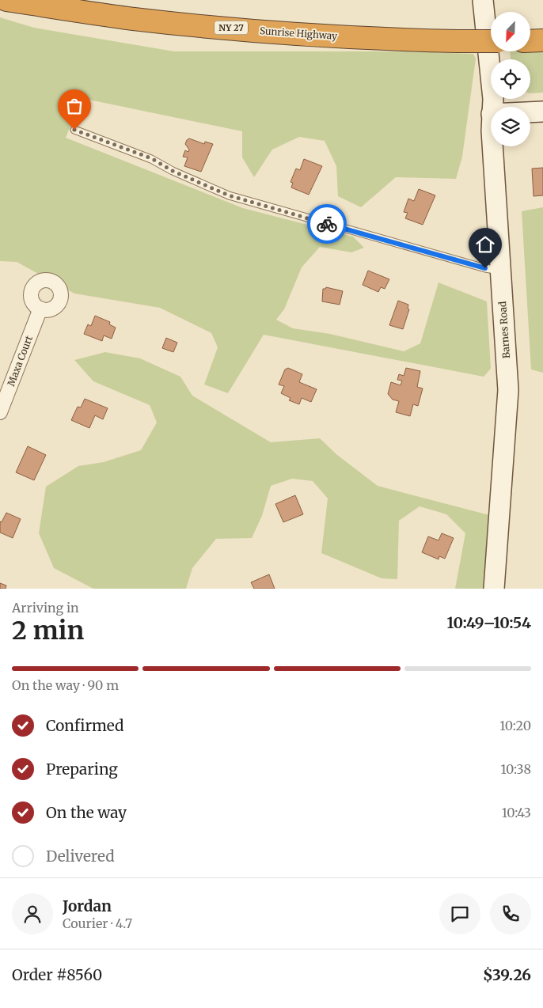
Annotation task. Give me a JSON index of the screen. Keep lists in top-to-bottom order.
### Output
{
  "streets": {
    "highway": ["NY 27", "Sunrise Highway"],
    "street": ["Barnes Road", "Maxa Court"]
  },
  "north": "bottom left",
  "page": {
    "heading": ["2 min", "Arriving in", "10:49–10:54"],
    "panel": [
      "Jordan",
      "Courier · 4.7",
      "Order #8560",
      "$39.26"
    ],
    "bar": "On the way · 90 m",
    "list": [
      ["Confirmed", "10:20"],
      ["Preparing", "10:38"],
      ["On the way", "10:43"],
      "Delivered"
    ]
  }
}
